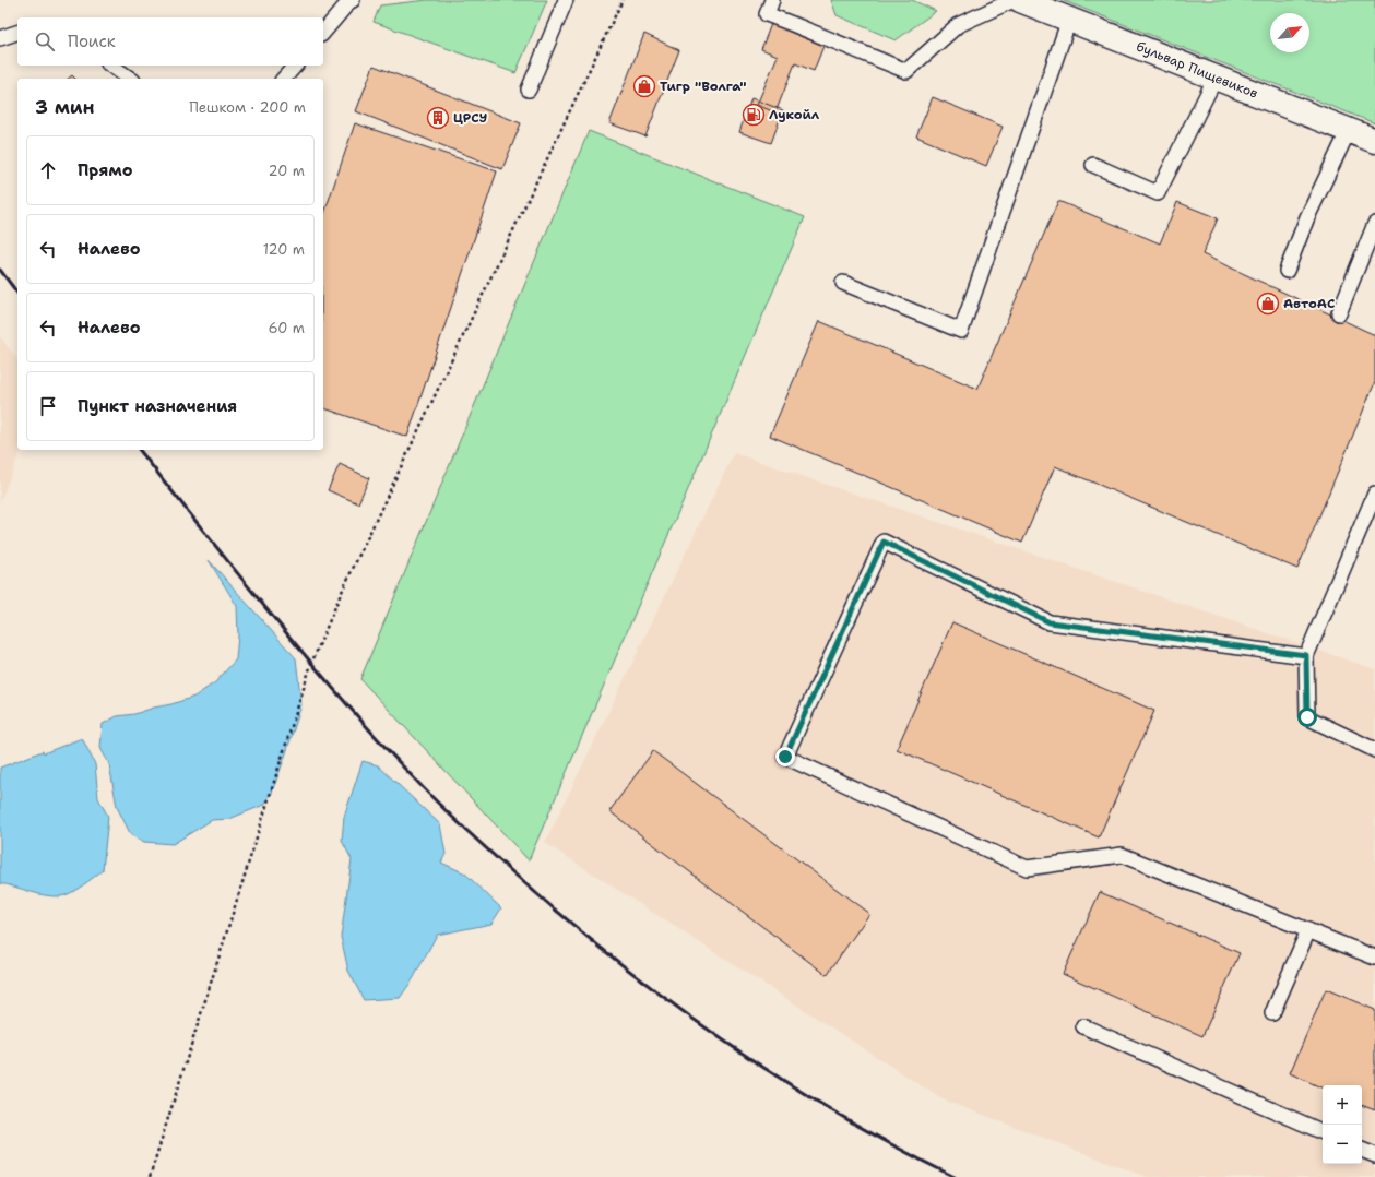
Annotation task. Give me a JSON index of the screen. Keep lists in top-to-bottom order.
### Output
{
  "streets": {
    "main road": ["бульвар Пищевиков"]
  },
  "places": {
    "shop": ["Тигр \"Волга\"", "АвтоАС"],
    "fuel station": ["Лукойл"],
    "building": ["ЦРСУ"]
  },
  "north": "top right",
  "page": {
    "search": "Поиск",
    "heading": ["3 мин", "Пешком · 200 m"],
    "list": [
      ["Прямо", "20 m"],
      ["Налево", "120 m"],
      ["Налево", "60 m"],
      "Пункт назначения"
    ],
    "map_buttons": ["+", "−"]
  }
}
